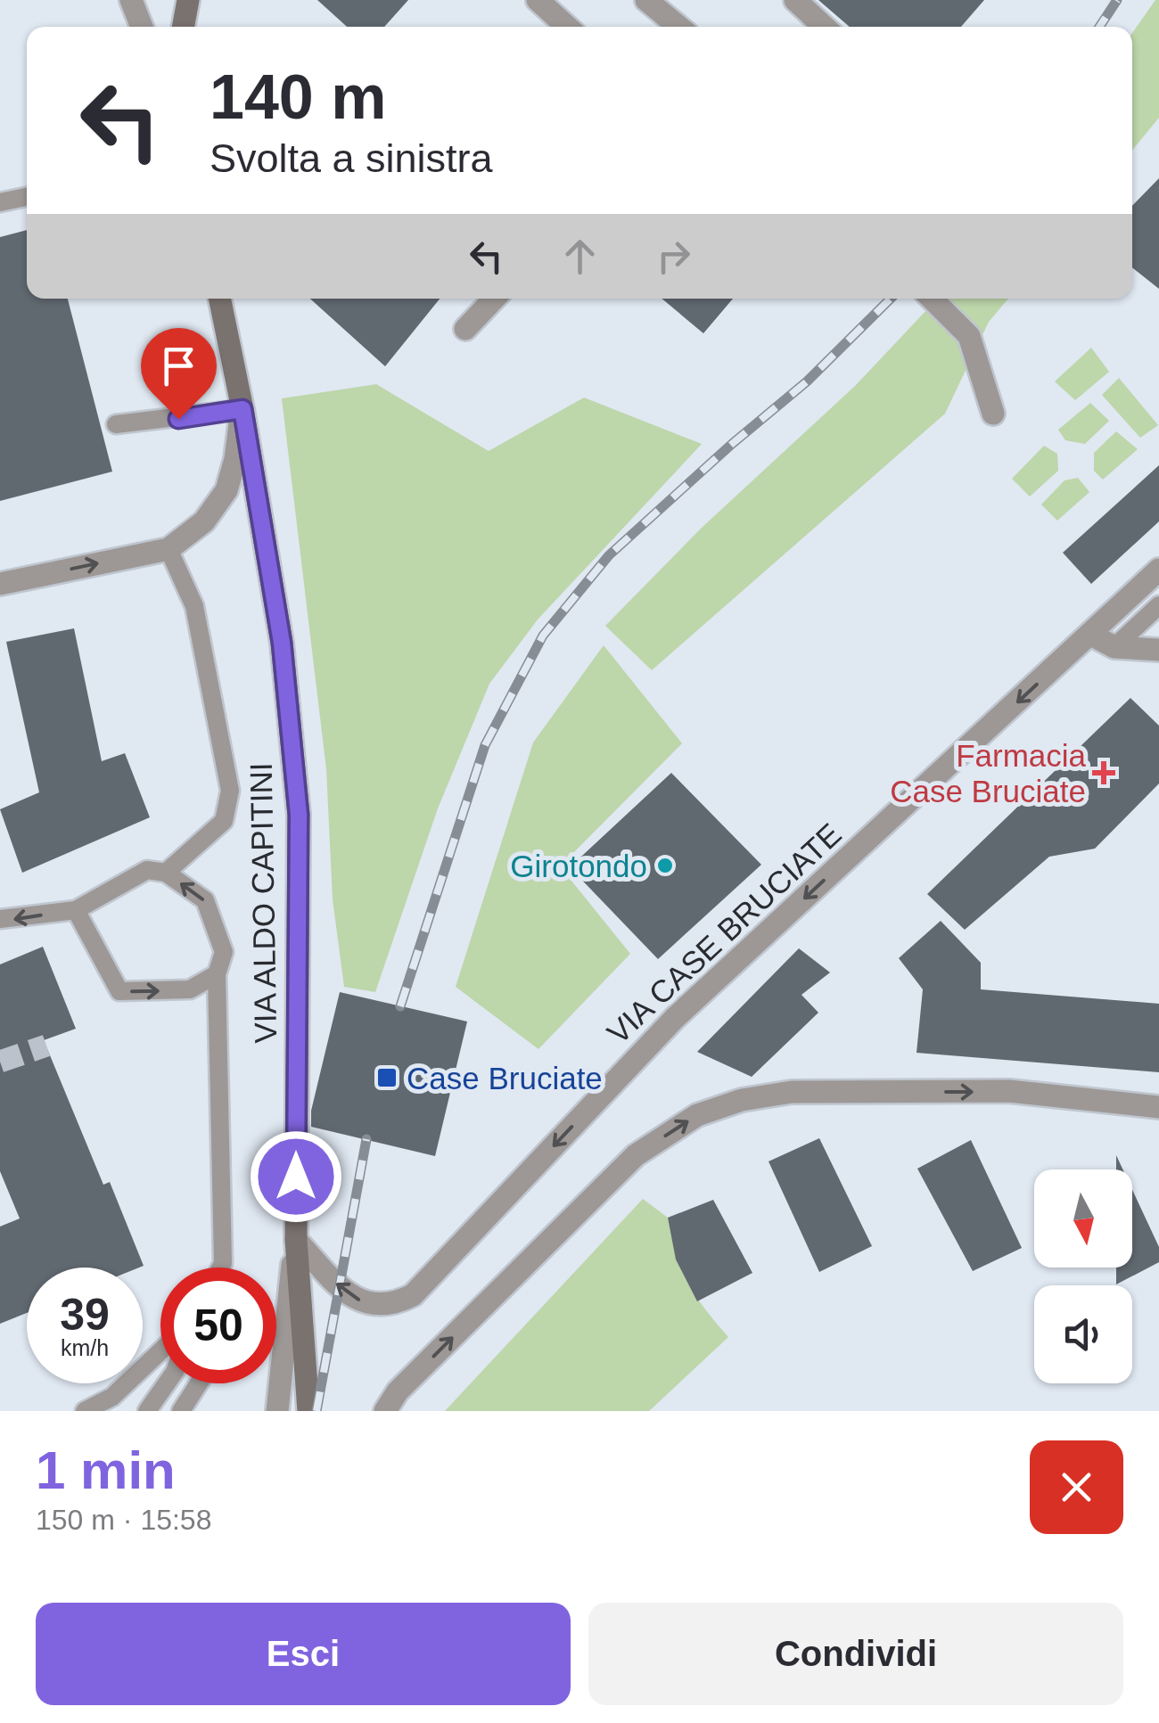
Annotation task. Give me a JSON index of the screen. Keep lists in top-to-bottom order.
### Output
{
  "streets": {
    "main road": ["VIA ALDO CAPITINI"],
    "street": ["VIA CASE BRUCIATE"]
  },
  "crossings": [
    ["VIA ALDO CAPITINI", "VIA CASE BRUCIATE"]
  ],
  "one_way": ["VIA CASE BRUCIATE"],
  "places": {
    "health": ["Farmacia Case Bruciate"],
    "other": ["Girotondo"],
    "transit": ["Case Bruciate"]
  },
  "north": "bottom",
  "page": {
    "turn": ["140 m", "Svolta a sinistra"],
    "speed": "39 km/h",
    "limit": "50",
    "heading": ["1 min", "150 m · 15:58"],
    "buttons": ["Esci", "Condividi"]
  }
}
